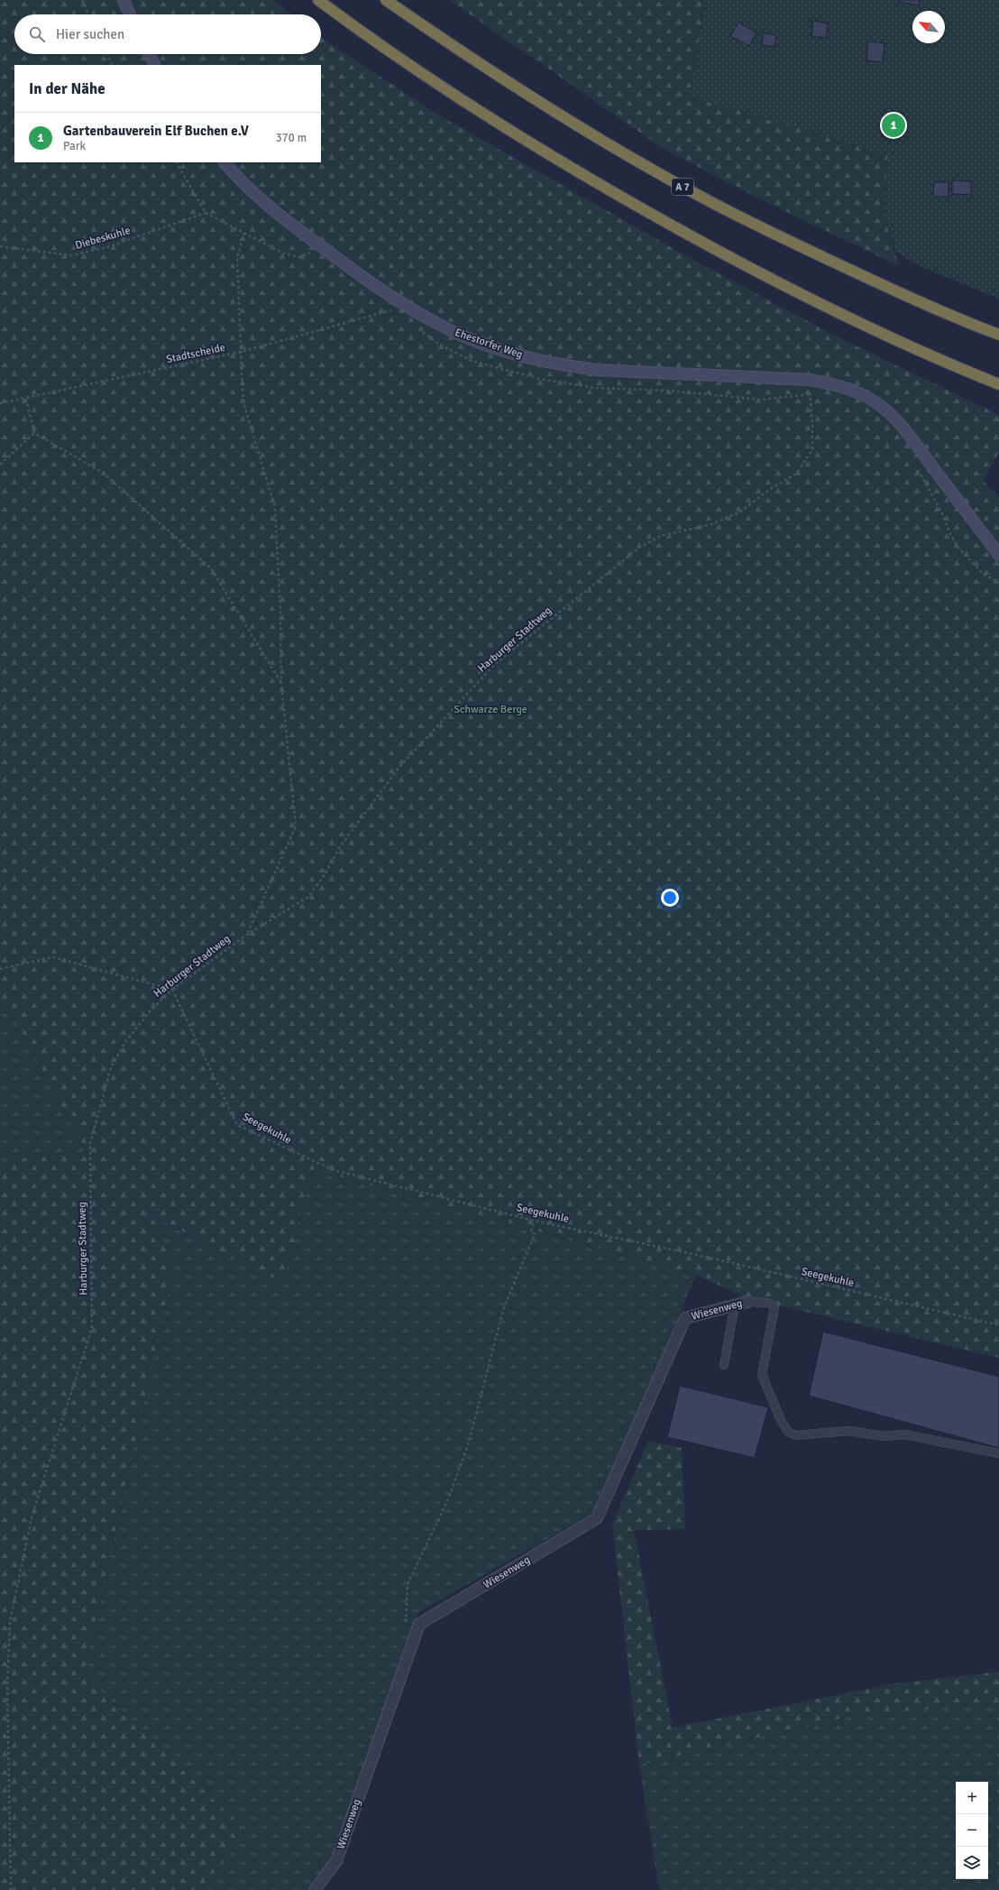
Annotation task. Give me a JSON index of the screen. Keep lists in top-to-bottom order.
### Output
{
  "streets": {
    "highway": ["A 7"],
    "main road": ["Ehestorfer Weg"],
    "street": ["Wiesenweg"],
    "path": [
      "Diebeskuhle",
      "Stadtscheide",
      "Harburger Stadtweg",
      "Seegekuhle"
    ]
  },
  "crossings": [
    ["Harburger Stadtweg", "Seegekuhle"]
  ],
  "parks": ["Schwarze Berge"],
  "north": "top left",
  "page": {
    "search": "Hier suchen",
    "heading": "In der Nähe",
    "pins": "1",
    "list": [
      {
        "mark": "1",
        "name": "Gartenbauverein Elf Buchen e.V",
        "note": "Park",
        "value": "370 m"
      }
    ],
    "map_buttons": ["+", "−"]
  }
}
